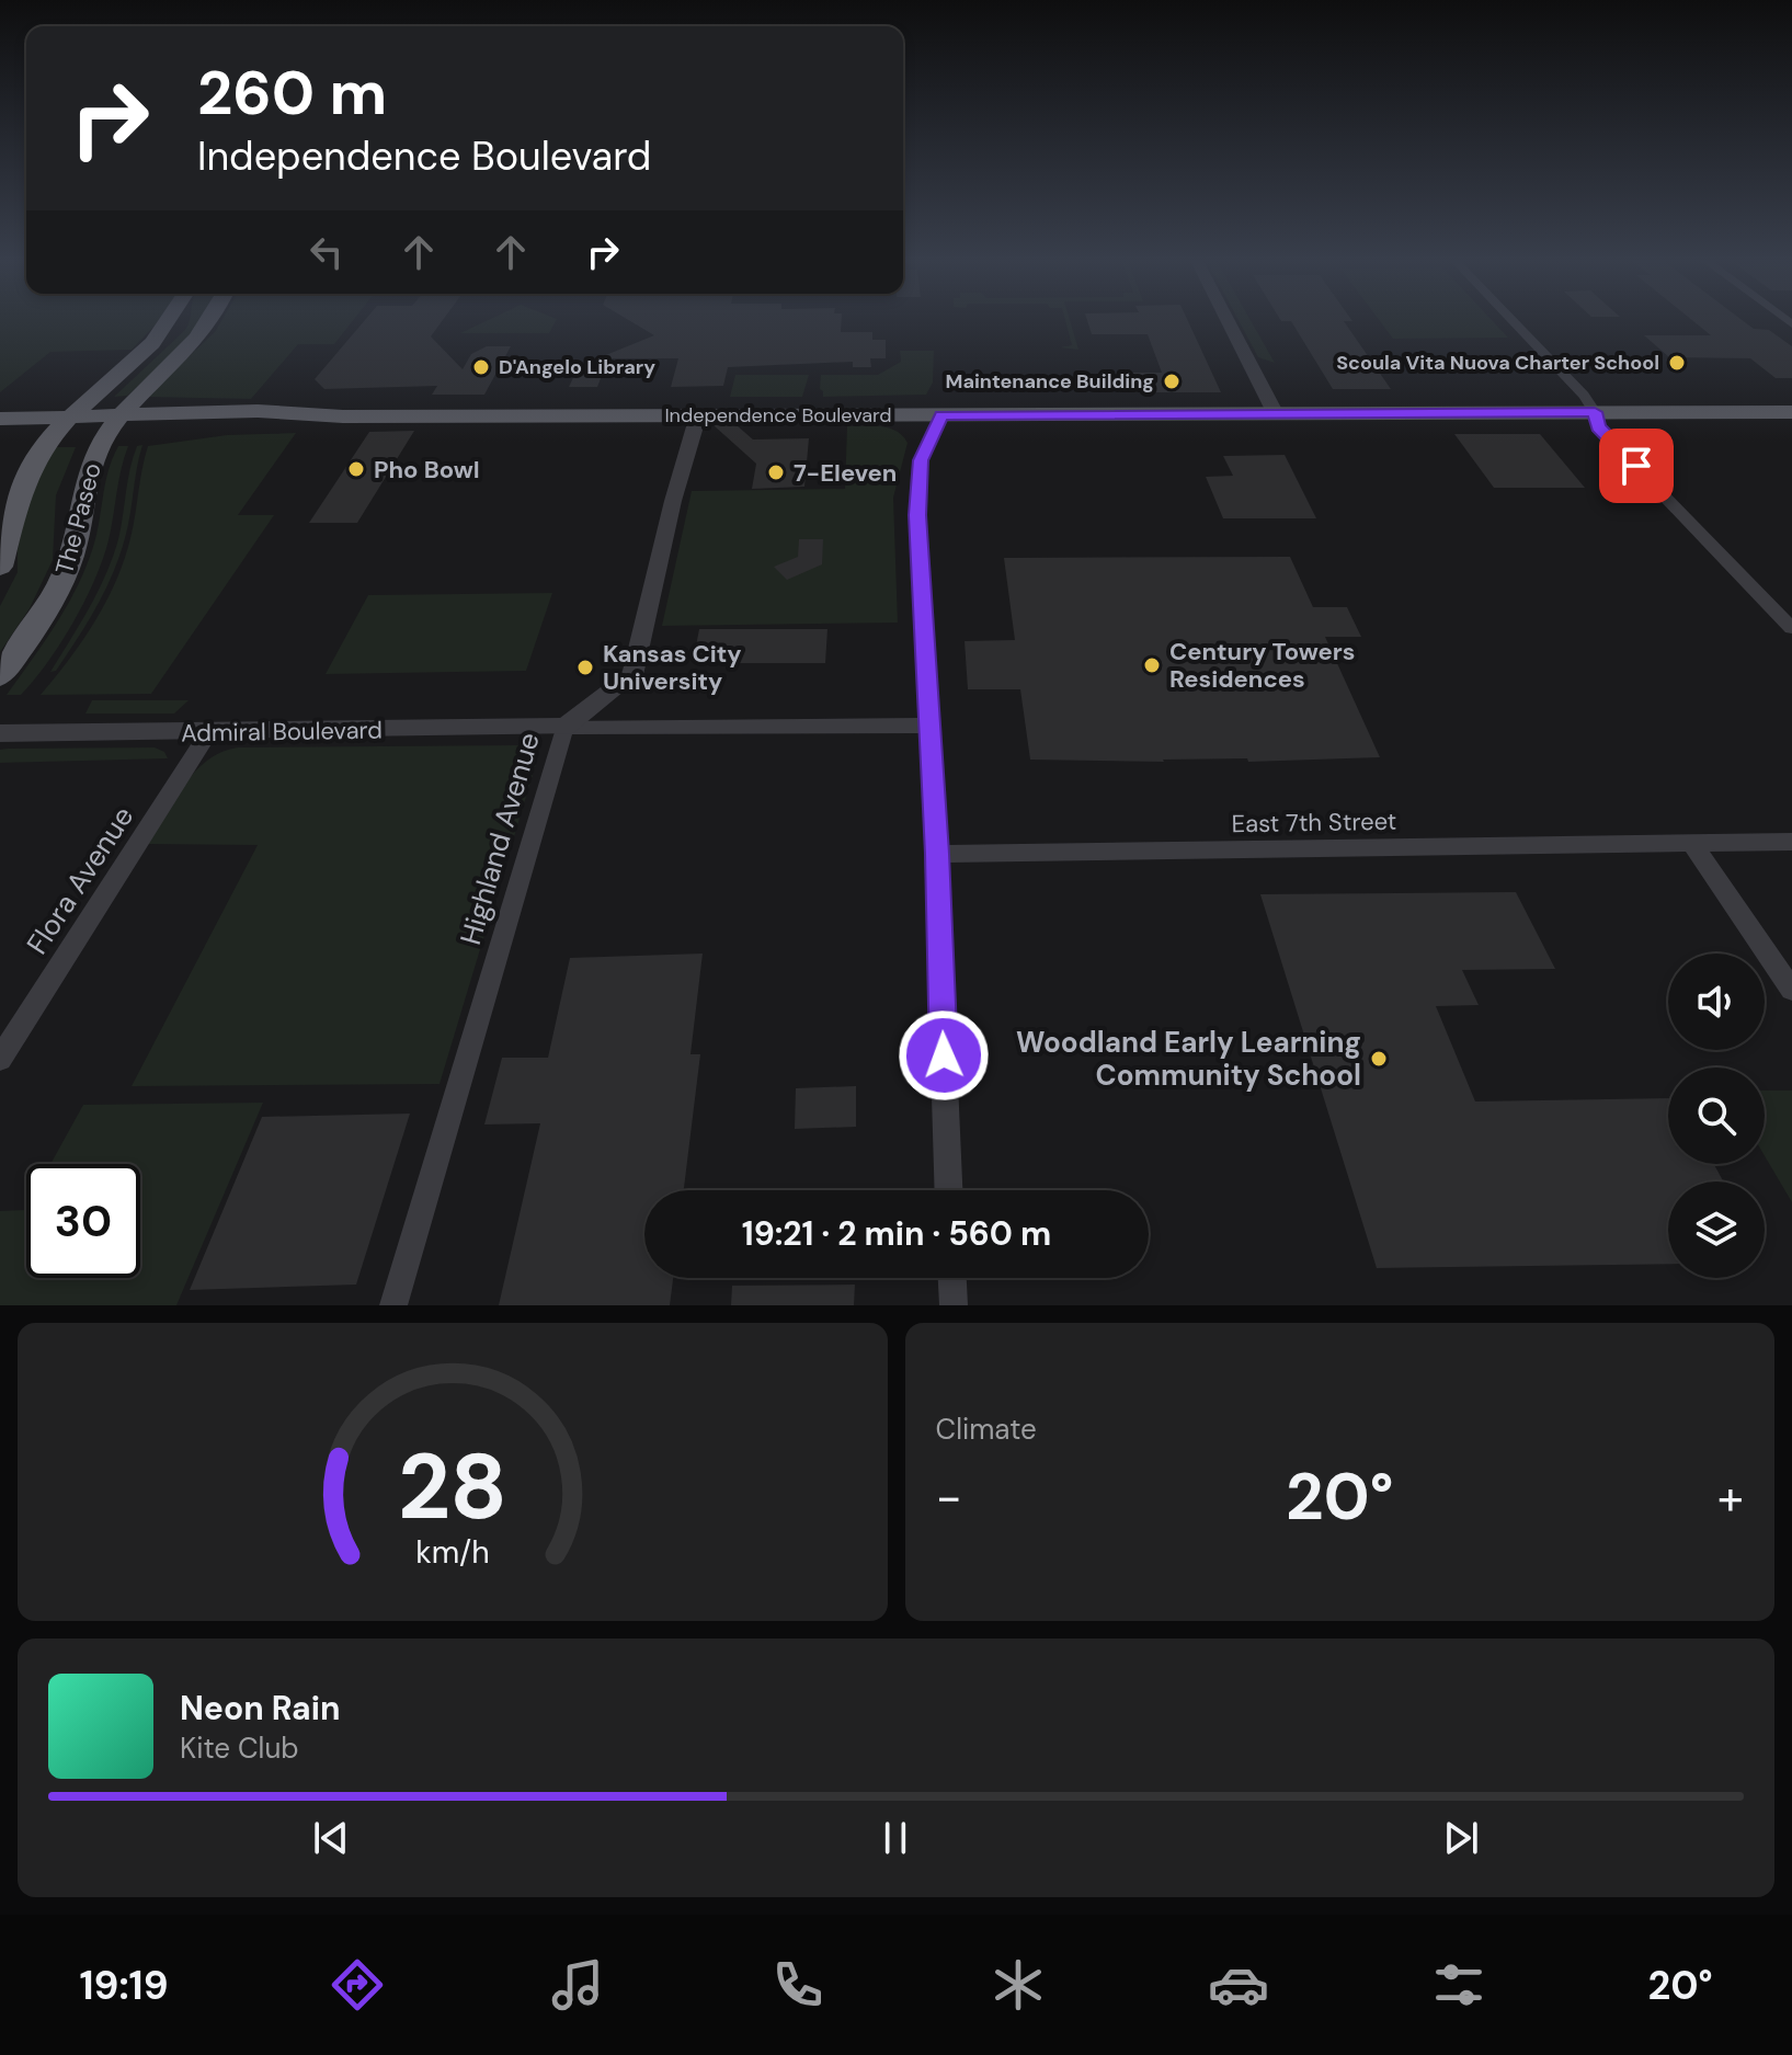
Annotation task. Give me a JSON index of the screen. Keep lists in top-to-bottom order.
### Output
{
  "streets": {
    "main road": ["Independence Boulevard", "The Paseo"],
    "street": [
      "Admiral Boulevard",
      "East 7th Street",
      "Highland Avenue",
      "Flora Avenue"
    ]
  },
  "crossings": [
    ["Independence Boulevard", "The Paseo"],
    ["Independence Boulevard", "Highland Avenue"],
    ["Admiral Boulevard", "Highland Avenue"],
    ["Admiral Boulevard", "Flora Avenue"]
  ],
  "places": [
    "Scoula Vita Nuova Charter School",
    "D'Angelo Library",
    "Maintenance Building",
    "Pho Bowl",
    "7-Eleven",
    "Century Towers Residences",
    "Kansas City University",
    "Woodland Early Learning Community School"
  ],
  "page": {
    "turn": ["260 m", "Independence Boulevard"],
    "limit": "30",
    "trip": "19:21 · 2 min · 560 m",
    "tile": "Climate",
    "heat": ["−", "20°", "+"],
    "song": ["Neon Rain", "Kite Club"],
    "tabs": ["19:19", "20°"],
    "gauge": ["28", "km/h"]
  }
}
